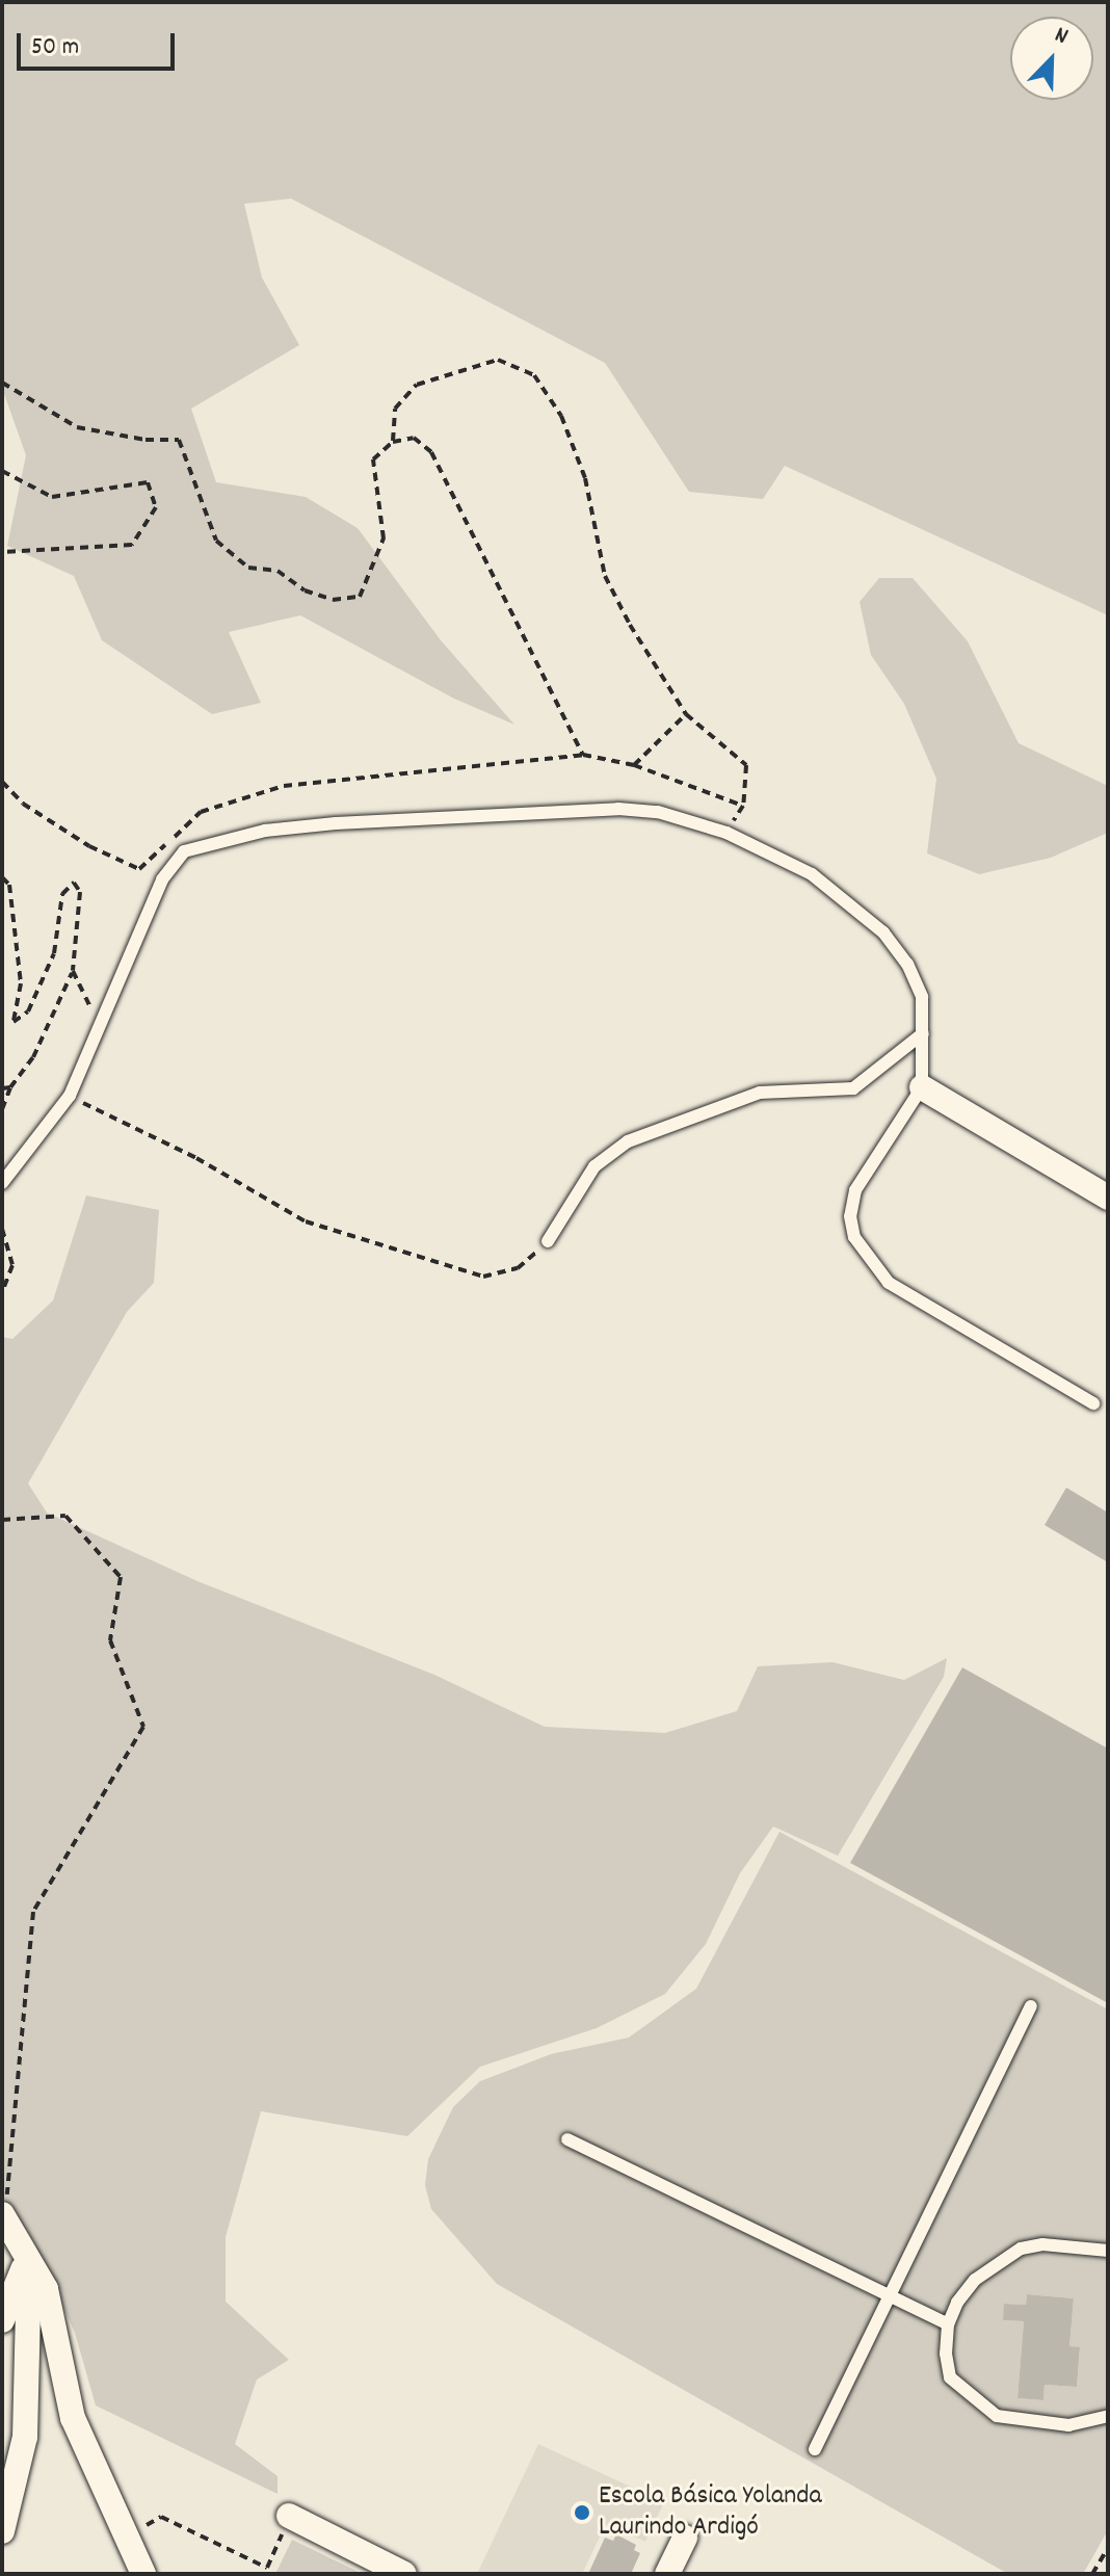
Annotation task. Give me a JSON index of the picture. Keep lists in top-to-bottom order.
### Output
{
  "places": ["Escola Básica Yolanda Laurindo Ardigó"],
  "scale_bar": "50 m",
  "north": "top right"
}
